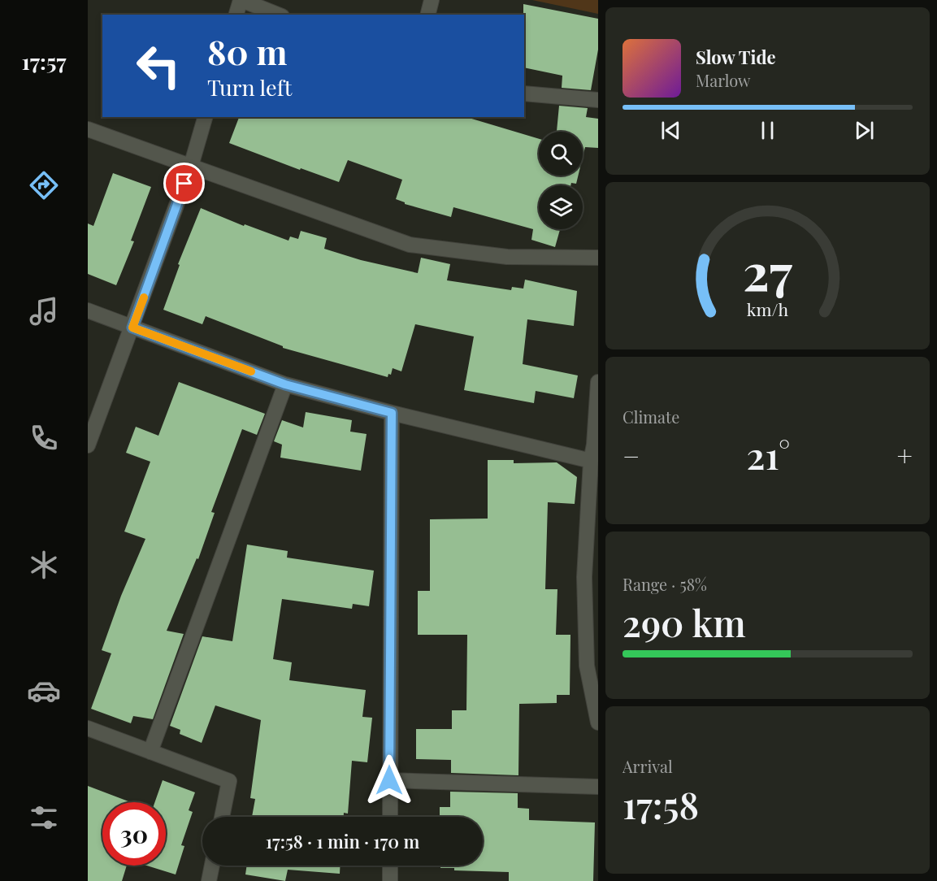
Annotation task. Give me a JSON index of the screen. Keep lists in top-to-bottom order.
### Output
{
  "page": {
    "tabs": "17:57",
    "turn": ["80 m", "Turn left"],
    "song": ["Slow Tide", "Marlow"],
    "tile": [
      "Climate",
      ["Range · 58%", "290 km"],
      ["Arrival", "17:58"]
    ],
    "heat": ["−", "21°", "+"],
    "limit": "30",
    "trip": "17:58 · 1 min · 170 m",
    "gauge": ["27", "km/h"]
  }
}
